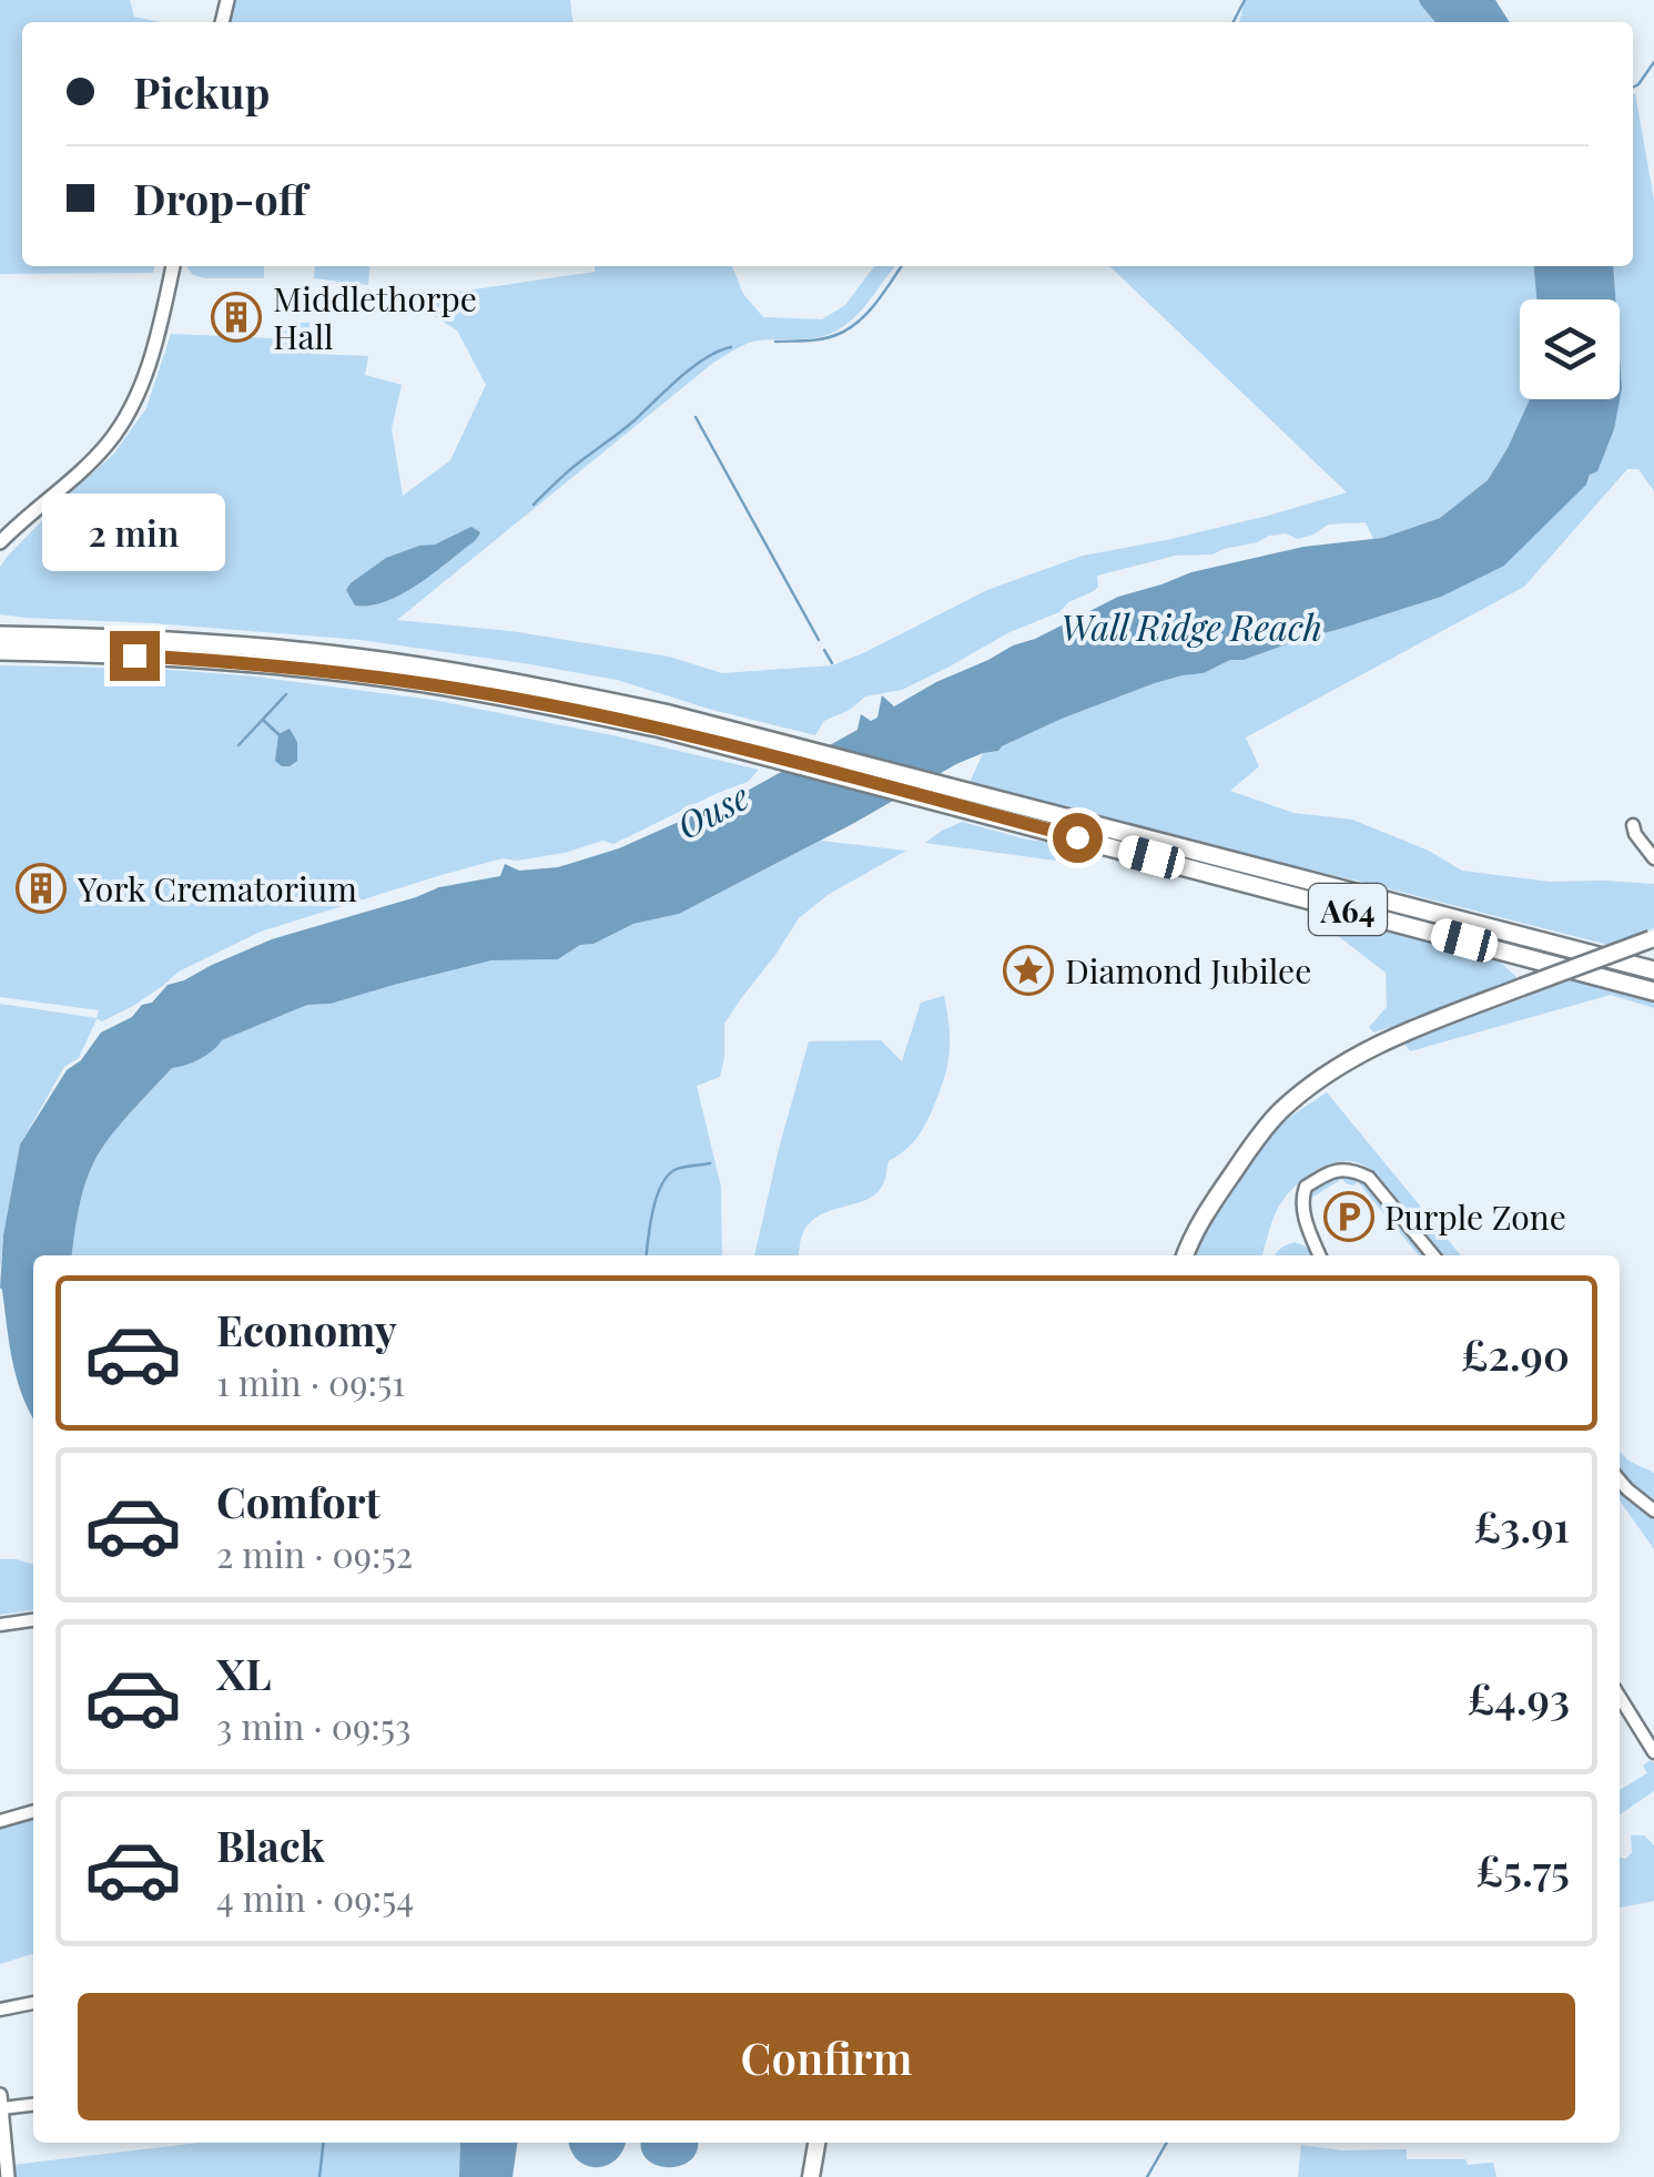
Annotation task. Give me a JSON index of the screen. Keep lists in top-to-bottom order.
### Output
{
  "streets": {
    "highway": ["A64"]
  },
  "water": ["Wall Ridge Reach", "Ouse"],
  "places": {
    "building": ["Middlethorpe Hall", "York Crematorium"],
    "place": ["Diamond Jubilee"],
    "parking": ["Purple Zone"]
  },
  "page": {
    "banner": ["Pickup", "Drop-off"],
    "bubble": "2 min",
    "list": [
      {
        "name": "Economy",
        "note": "1 min · 09:51",
        "value": "£2.90"
      },
      {
        "name": "Comfort",
        "note": "2 min · 09:52",
        "value": "£3.91"
      },
      {
        "name": "XL",
        "note": "3 min · 09:53",
        "value": "£4.93"
      },
      {
        "name": "Black",
        "note": "4 min · 09:54",
        "value": "£5.75"
      }
    ],
    "buttons": "Confirm"
  }
}
